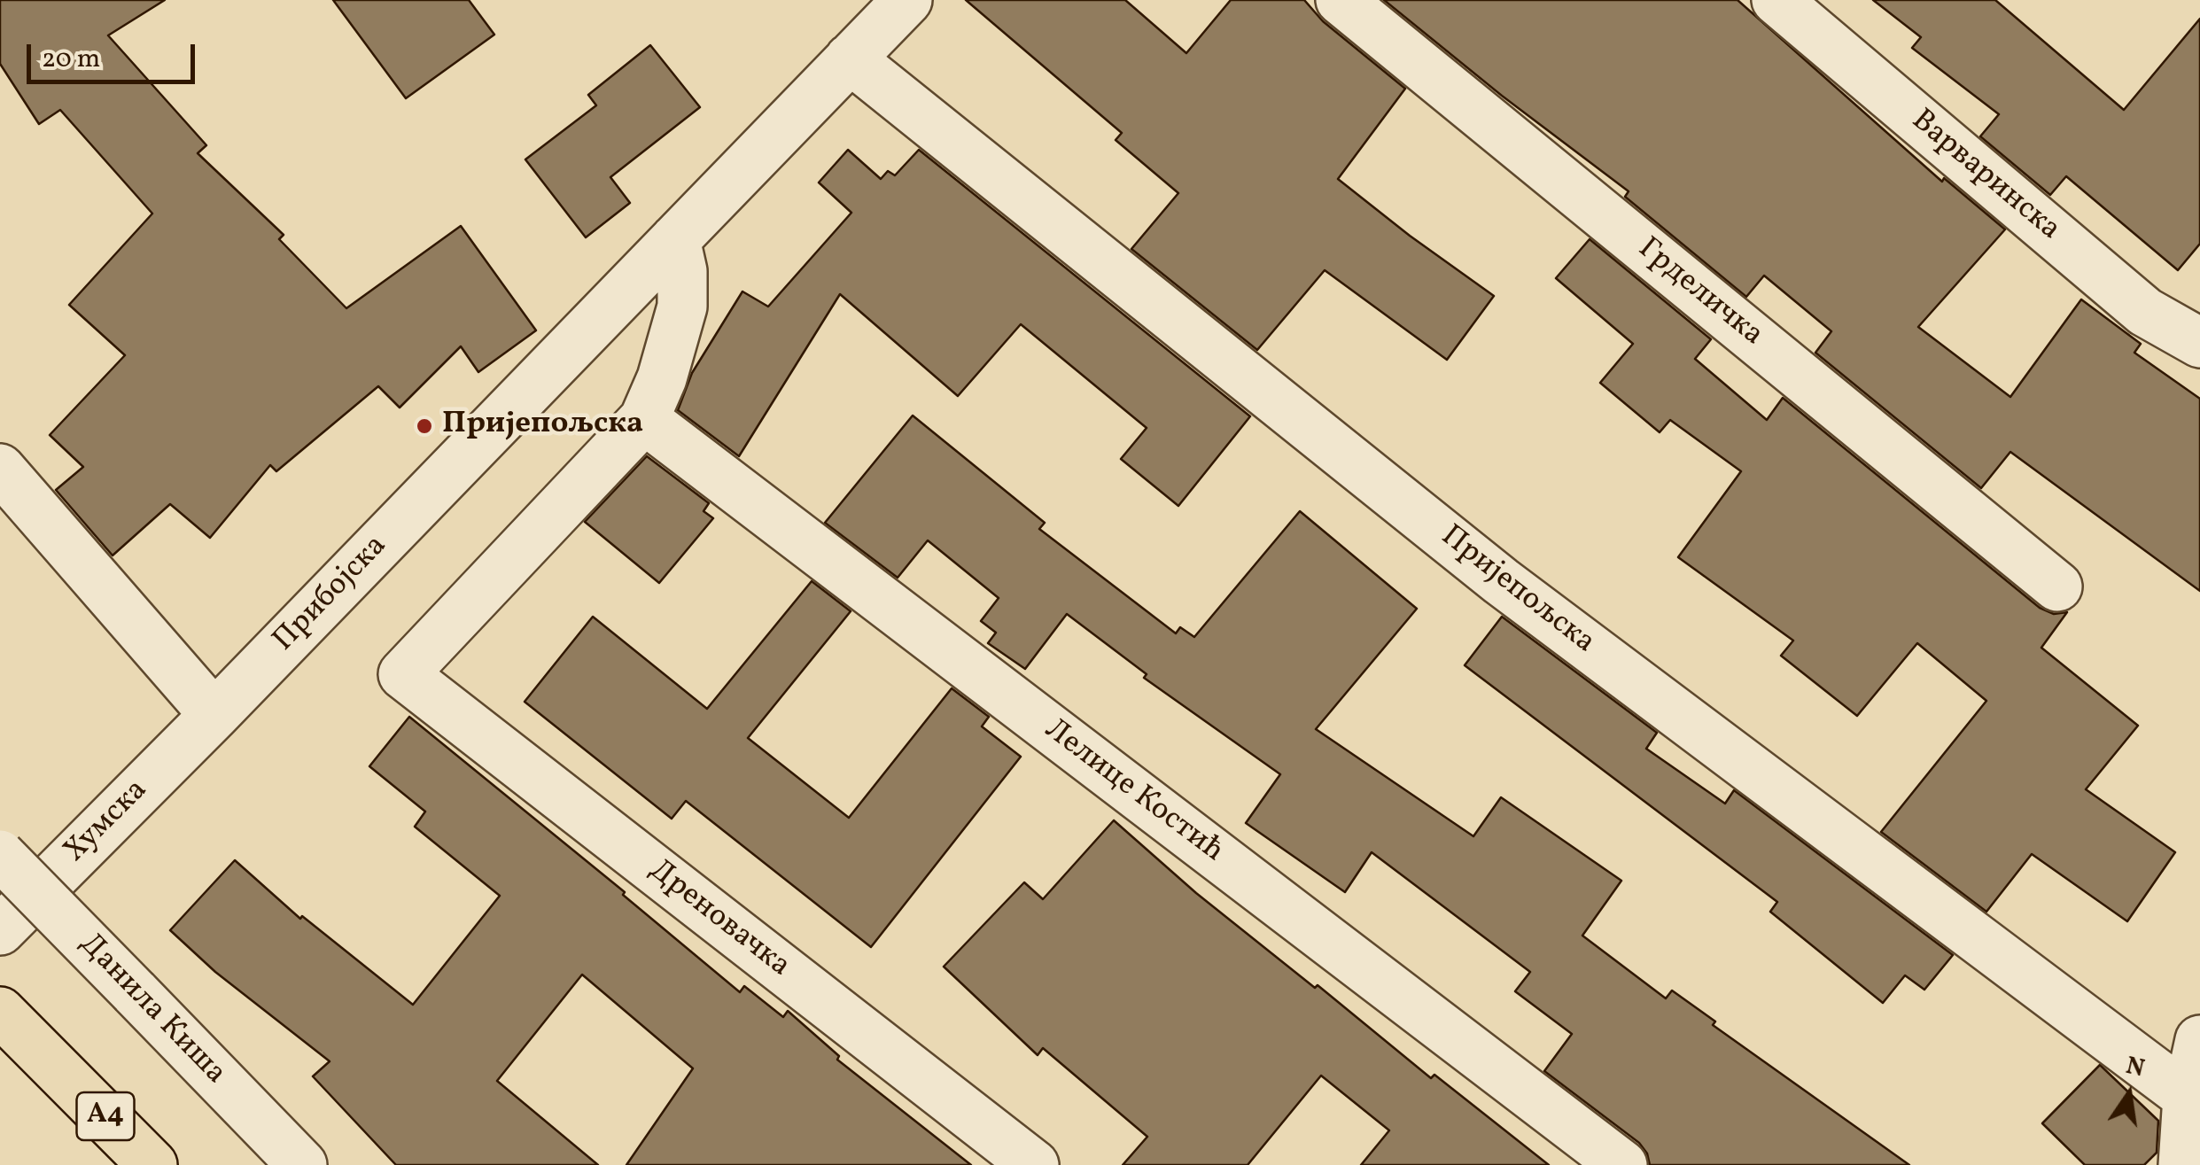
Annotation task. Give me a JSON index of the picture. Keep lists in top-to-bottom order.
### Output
{
  "streets": {
    "highway": ["A4"],
    "street": [
      "Варваринска",
      "Грделичка",
      "Пријепољска",
      "Прибојска",
      "Лелице Костић",
      "Хумска",
      "Дреновачка",
      "Данила Киша"
    ]
  },
  "crossings": [
    ["Пријепољска", "Прибојска"],
    ["Прибојска", "Хумска"],
    ["Лелице Костић", "Дреновачка"]
  ],
  "places": ["Пријепољска"],
  "scale_bar": "20 m",
  "north": "top"
}
